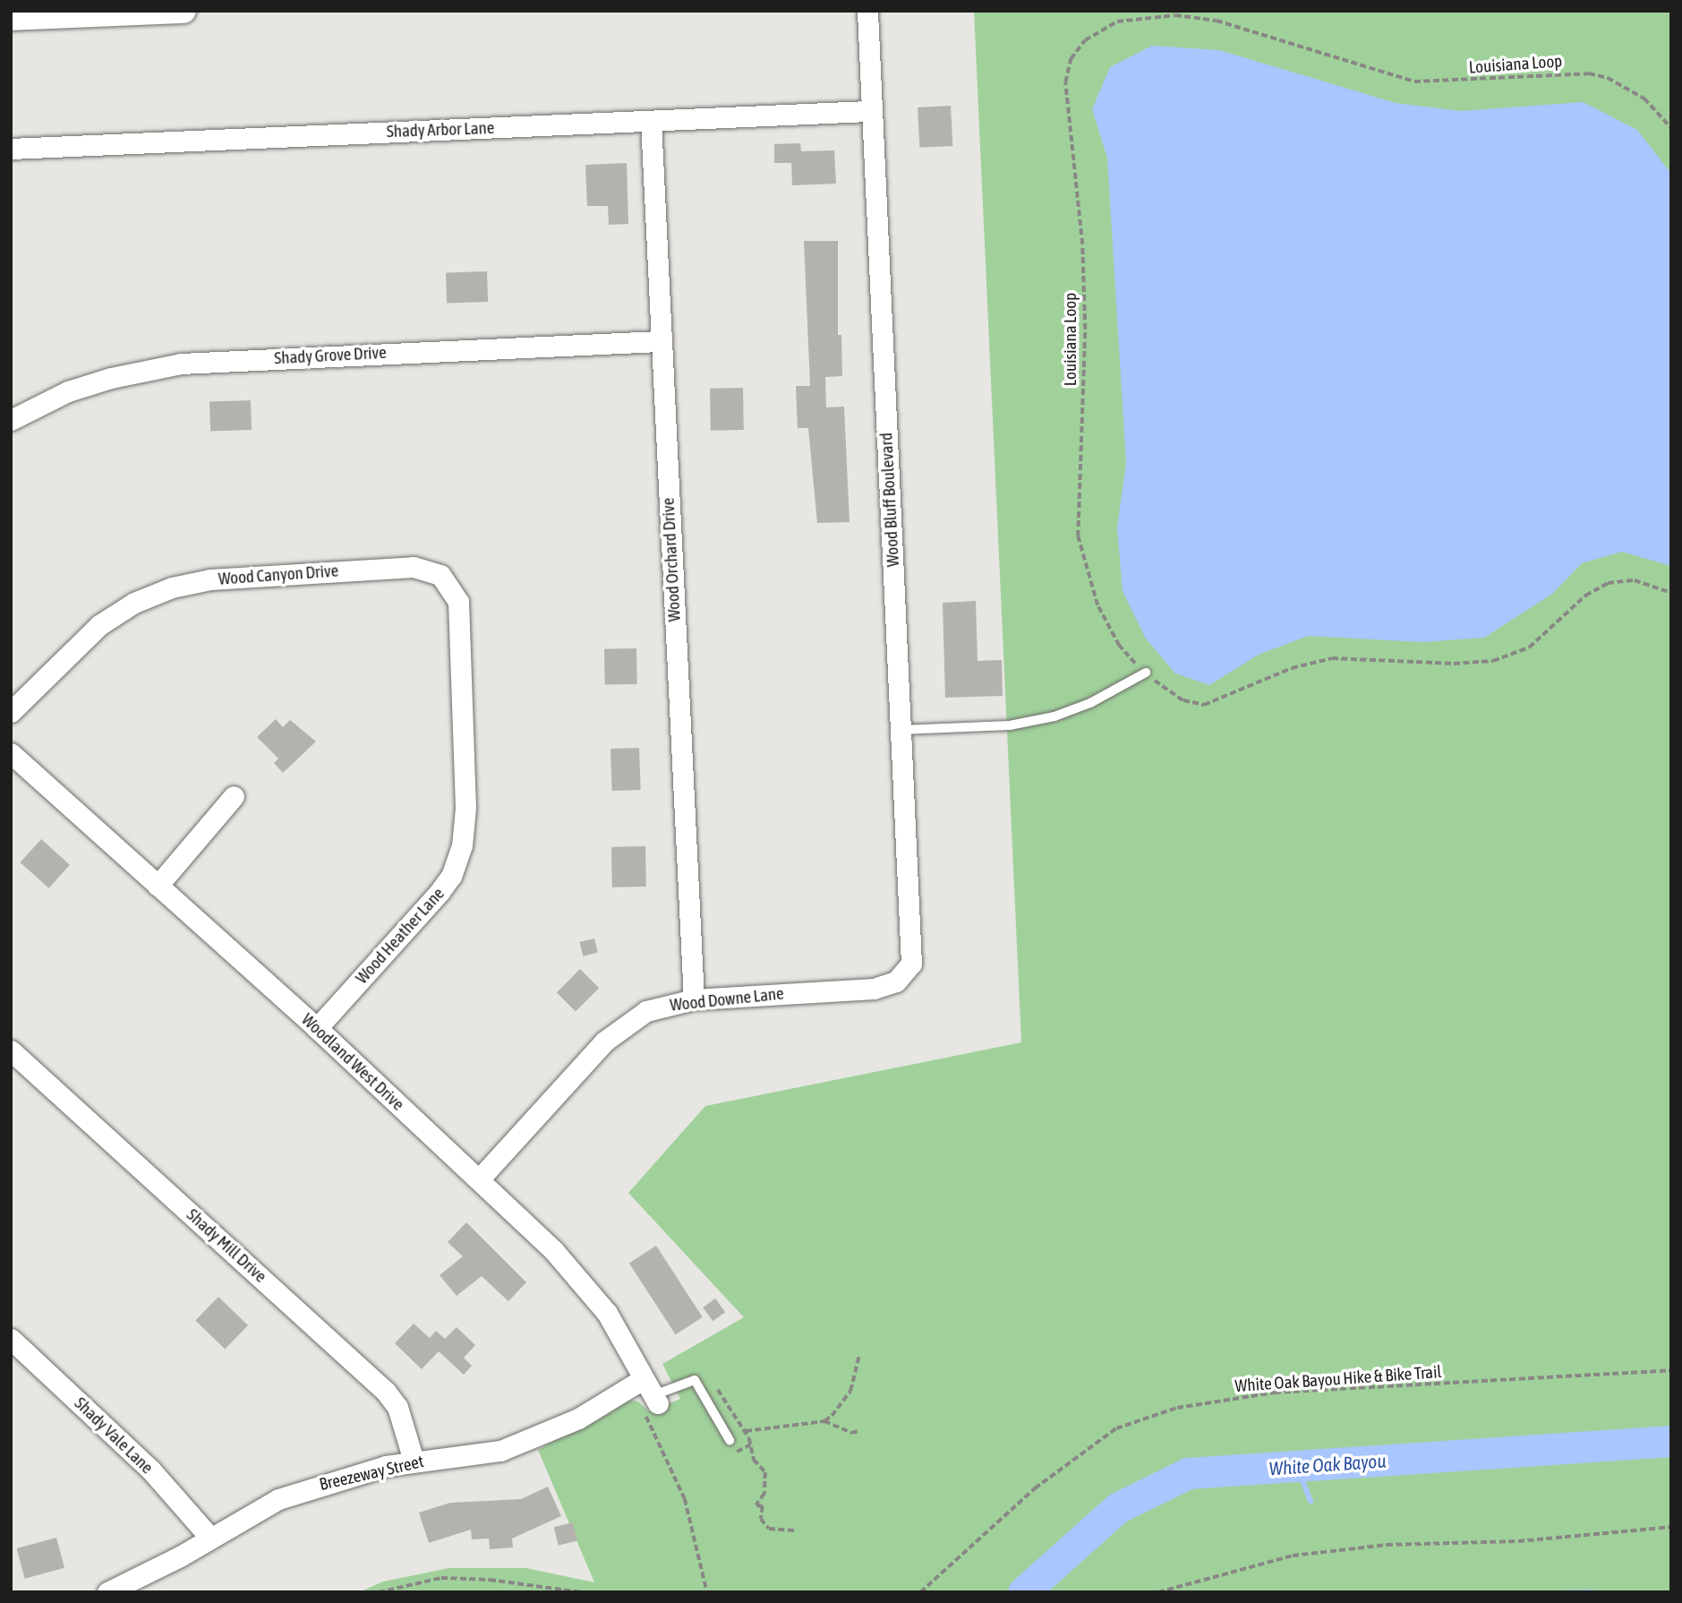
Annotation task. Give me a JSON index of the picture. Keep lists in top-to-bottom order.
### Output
{
  "streets": {
    "street": [
      "Shady Arbor Lane",
      "Shady Grove Drive",
      "Wood Bluff Boulevard",
      "Wood Orchard Drive",
      "Wood Canyon Drive",
      "Wood Heather Lane",
      "Wood Downe Lane",
      "Woodland West Drive",
      "Shady Mill Drive",
      "Shady Vale Lane",
      "Breezeway Street"
    ],
    "path": ["Louisiana Loop", "White Oak Bayou Hike & Bike Trail"]
  },
  "crossings": [
    ["Shady Arbor Lane", "Wood Bluff Boulevard"],
    ["Shady Arbor Lane", "Wood Orchard Drive"],
    ["Shady Grove Drive", "Wood Orchard Drive"],
    ["Wood Bluff Boulevard", "Wood Downe Lane"],
    ["Wood Orchard Drive", "Wood Downe Lane"],
    ["Wood Canyon Drive", "Wood Heather Lane"],
    ["Wood Heather Lane", "Woodland West Drive"],
    ["Wood Downe Lane", "Woodland West Drive"],
    ["Woodland West Drive", "Breezeway Street"],
    ["Shady Mill Drive", "Breezeway Street"],
    ["Shady Vale Lane", "Breezeway Street"]
  ],
  "water": ["White Oak Bayou"]
}
